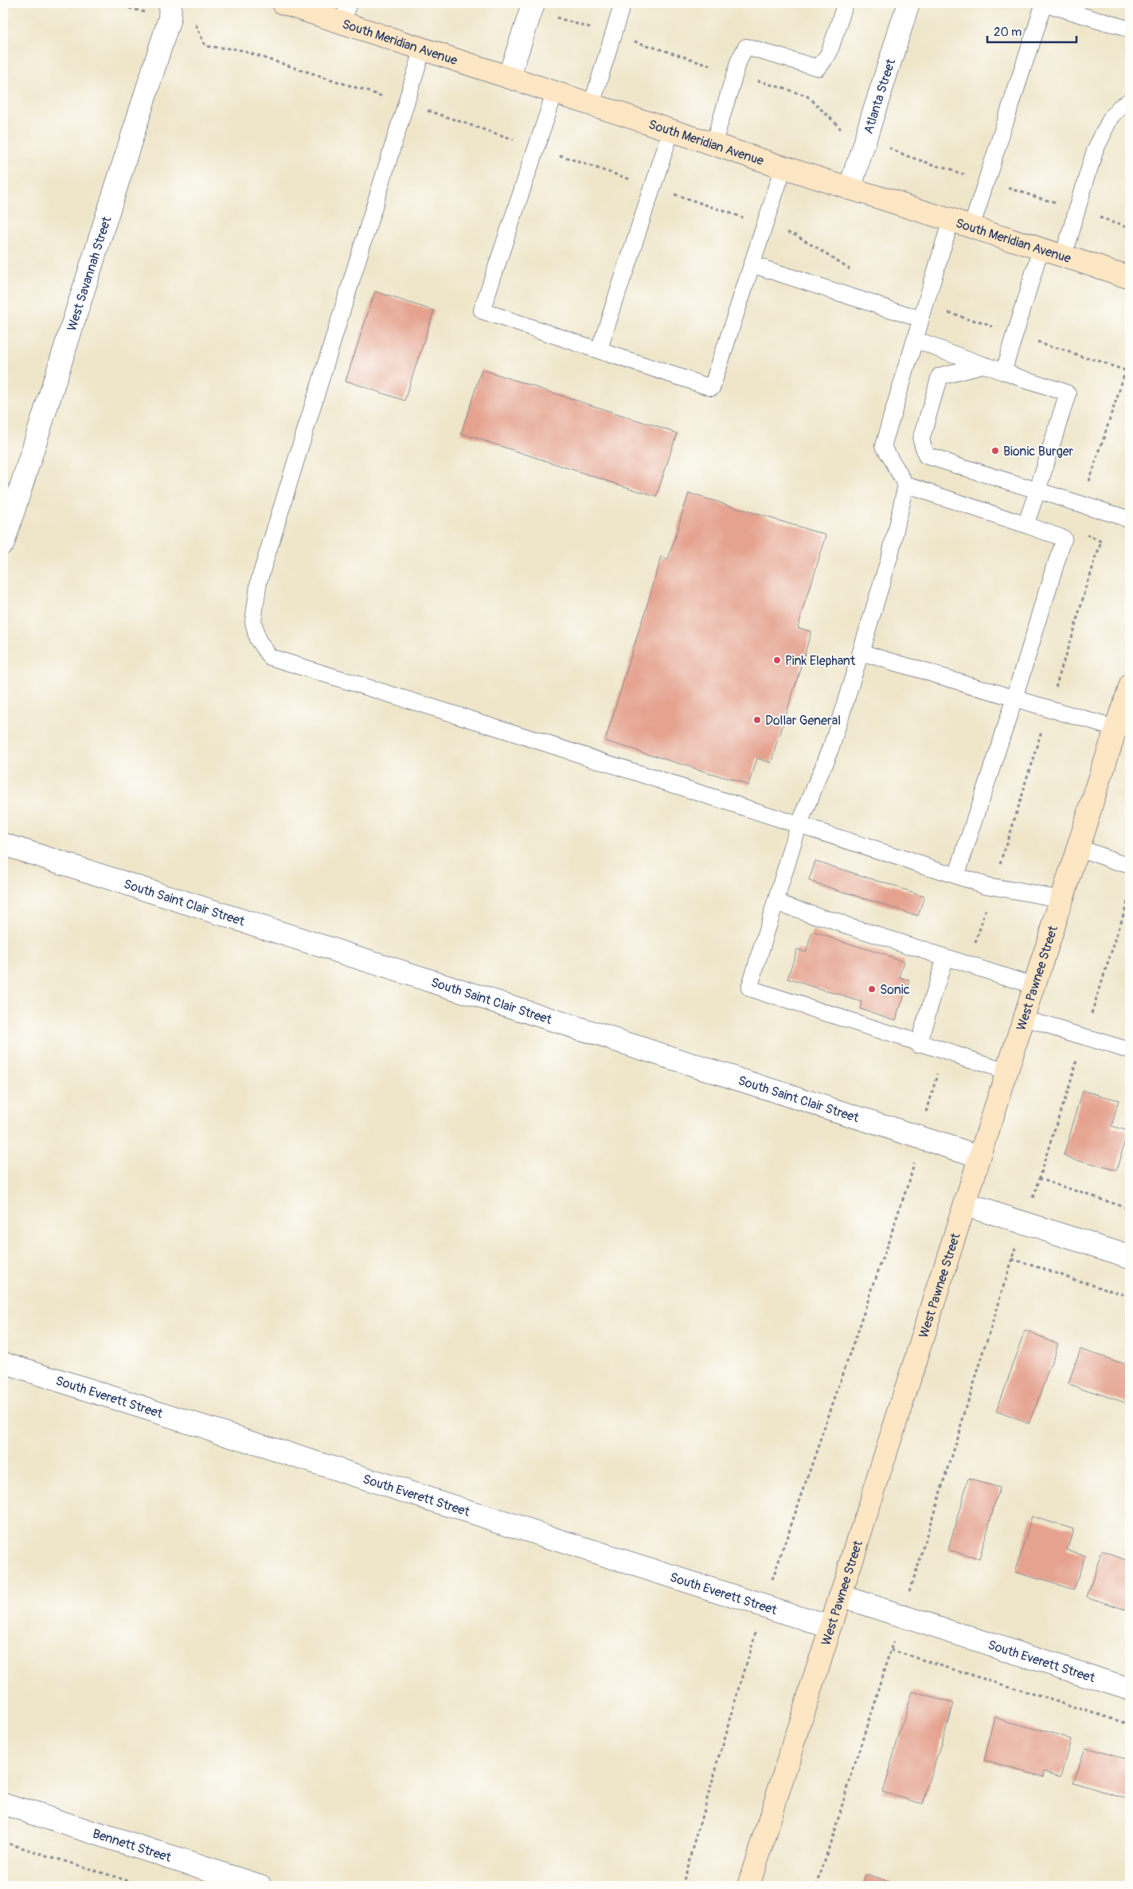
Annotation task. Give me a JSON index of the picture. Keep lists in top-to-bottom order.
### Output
{
  "streets": {
    "main road": ["South Meridian Avenue", "West Pawnee Street"],
    "street": [
      "Atlanta Street",
      "West Savannah Street",
      "South Saint Clair Street",
      "South Everett Street",
      "Bennett Street"
    ]
  },
  "crossings": [
    ["South Meridian Avenue", "Atlanta Street"],
    ["South Saint Clair Street", "West Pawnee Street"],
    ["West Pawnee Street", "South Everett Street"]
  ],
  "places": [
    "Bionic Burger",
    "Pink Elephant",
    "Dollar General",
    "Sonic"
  ],
  "scale_bar": "20 m"
}
